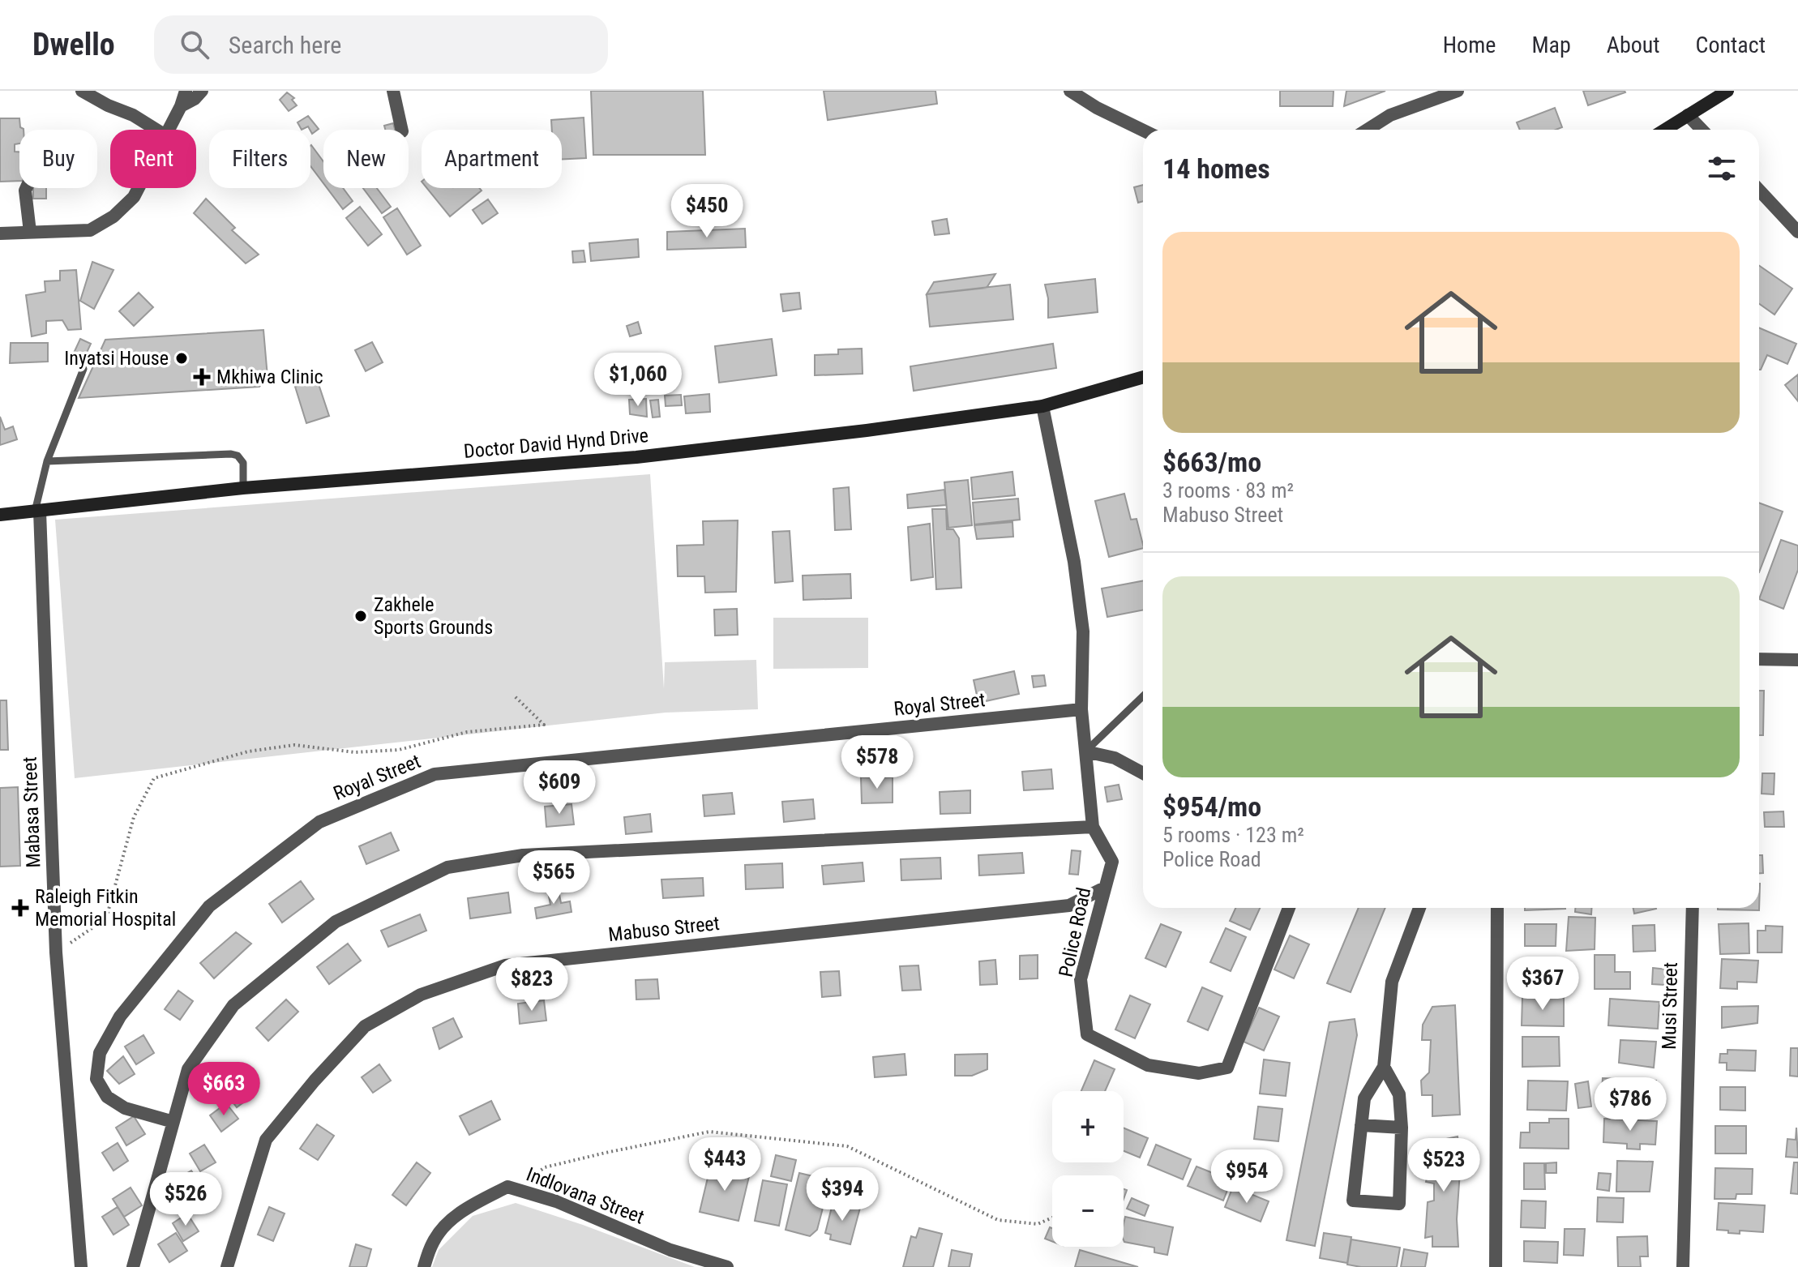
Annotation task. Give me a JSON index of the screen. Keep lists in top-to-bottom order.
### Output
{
  "streets": {
    "main road": ["Doctor David Hynd Drive"],
    "street": [
      "Royal Street",
      "Mabasa Street",
      "Mabuso Street",
      "Police Road",
      "Musi Street",
      "Indlovana Street"
    ]
  },
  "crossings": [
    ["Doctor David Hynd Drive", "Mabasa Street"],
    ["Doctor David Hynd Drive", "Police Road"],
    ["Royal Street", "Police Road"],
    ["Mabuso Street", "Police Road"]
  ],
  "places": {
    "other": ["Inyatsi House", "Zakhele Sports Grounds"],
    "health": ["Mkhiwa Clinic", "Raleigh Fitkin Memorial Hospital"]
  },
  "page": {
    "header": "Dwello",
    "search": "Search here",
    "nav": [
      "Home",
      "Map",
      "About",
      "Contact"
    ],
    "chip": [
      "Buy",
      "Rent",
      "Filters",
      "New",
      "Apartment"
    ],
    "heading": "14 homes",
    "price": [
      "$450",
      "$1,060",
      "$578",
      "$609",
      "$565",
      "$367",
      "$823",
      "$663",
      "$786",
      "$443",
      "$523",
      "$954",
      "$394",
      "$526"
    ],
    "list": [
      {
        "name": "$663/mo",
        "note": "3 rooms · 83 m² · Mabuso Street"
      },
      {
        "name": "$954/mo",
        "note": "5 rooms · 123 m² · Police Road"
      }
    ],
    "map_buttons": ["+", "−"]
  }
}
